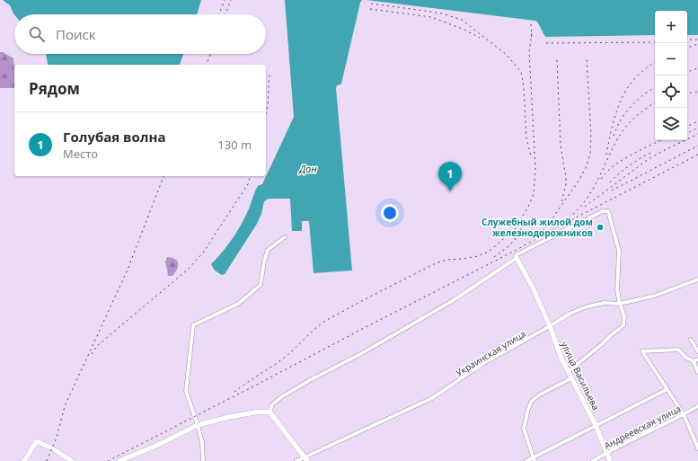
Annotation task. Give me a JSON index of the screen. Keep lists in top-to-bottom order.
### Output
{
  "streets": {
    "street": ["Украинская улица", "улица Васильева", "Андреевская улица"]
  },
  "crossings": [
    ["Украинская улица", "улица Васильева"],
    ["улица Васильева", "Андреевская улица"]
  ],
  "water": ["Дон"],
  "places": ["Служебный жилой дом железнодорожников"],
  "page": {
    "map_buttons": ["+", "−"],
    "search": "Поиск",
    "heading": "Рядом",
    "list": [
      {
        "mark": "1",
        "name": "Голубая волна",
        "note": "Место",
        "value": "130 m"
      }
    ],
    "pins": "1"
  }
}
